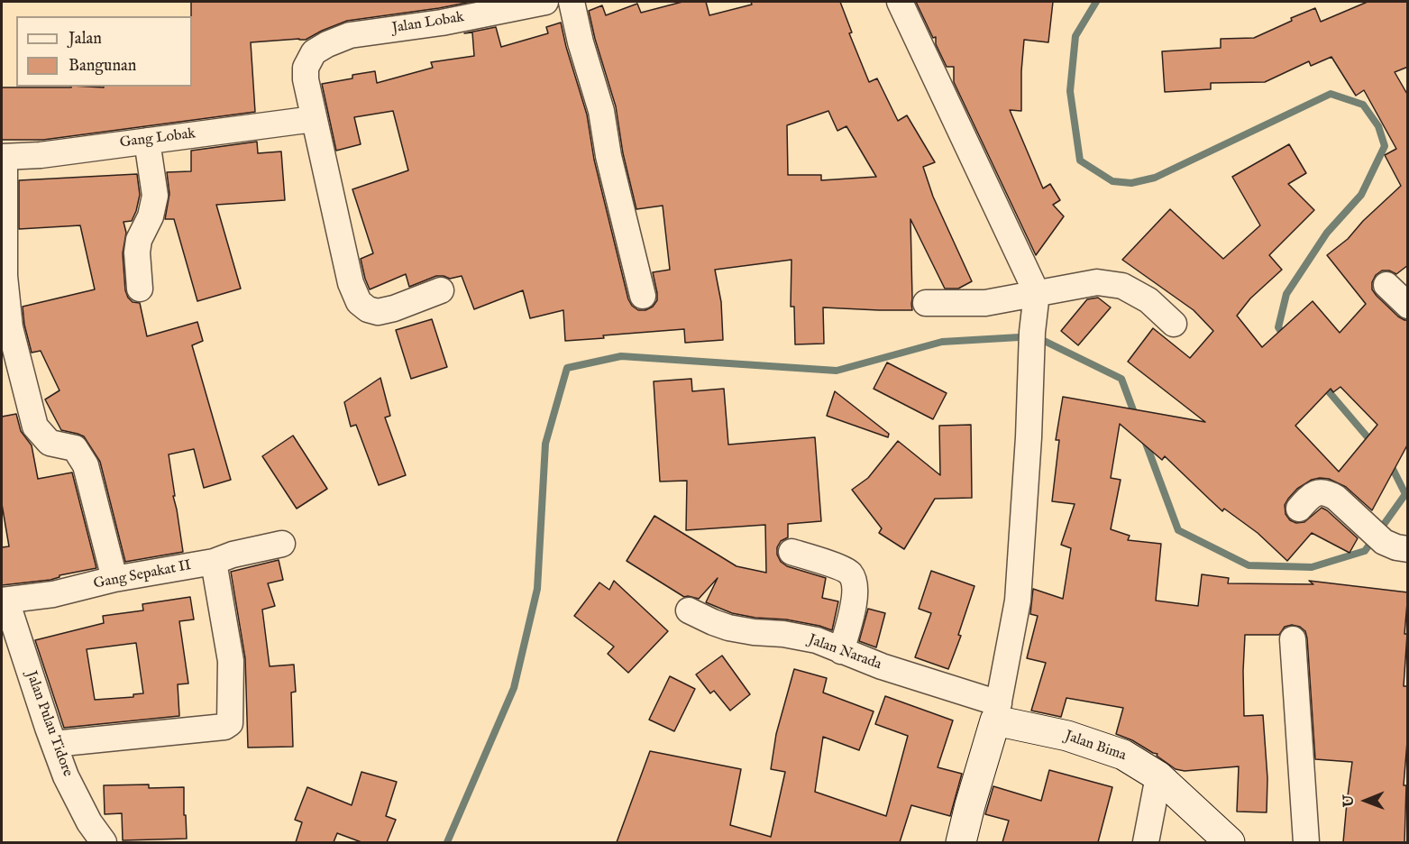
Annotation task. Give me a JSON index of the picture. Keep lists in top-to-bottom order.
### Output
{
  "streets": {
    "main road": ["Jalan Bima"],
    "street": [
      "Jalan Lobak",
      "Gang Lobak",
      "Gang Sepakat II",
      "Jalan Narada",
      "Jalan Pulau Tidore"
    ]
  },
  "crossings": [
    ["Jalan Lobak", "Gang Lobak"],
    ["Gang Sepakat II", "Jalan Pulau Tidore"],
    ["Jalan Narada", "Jalan Bima"]
  ],
  "legend": ["Jalan", "Bangunan"],
  "north": "left"
}
